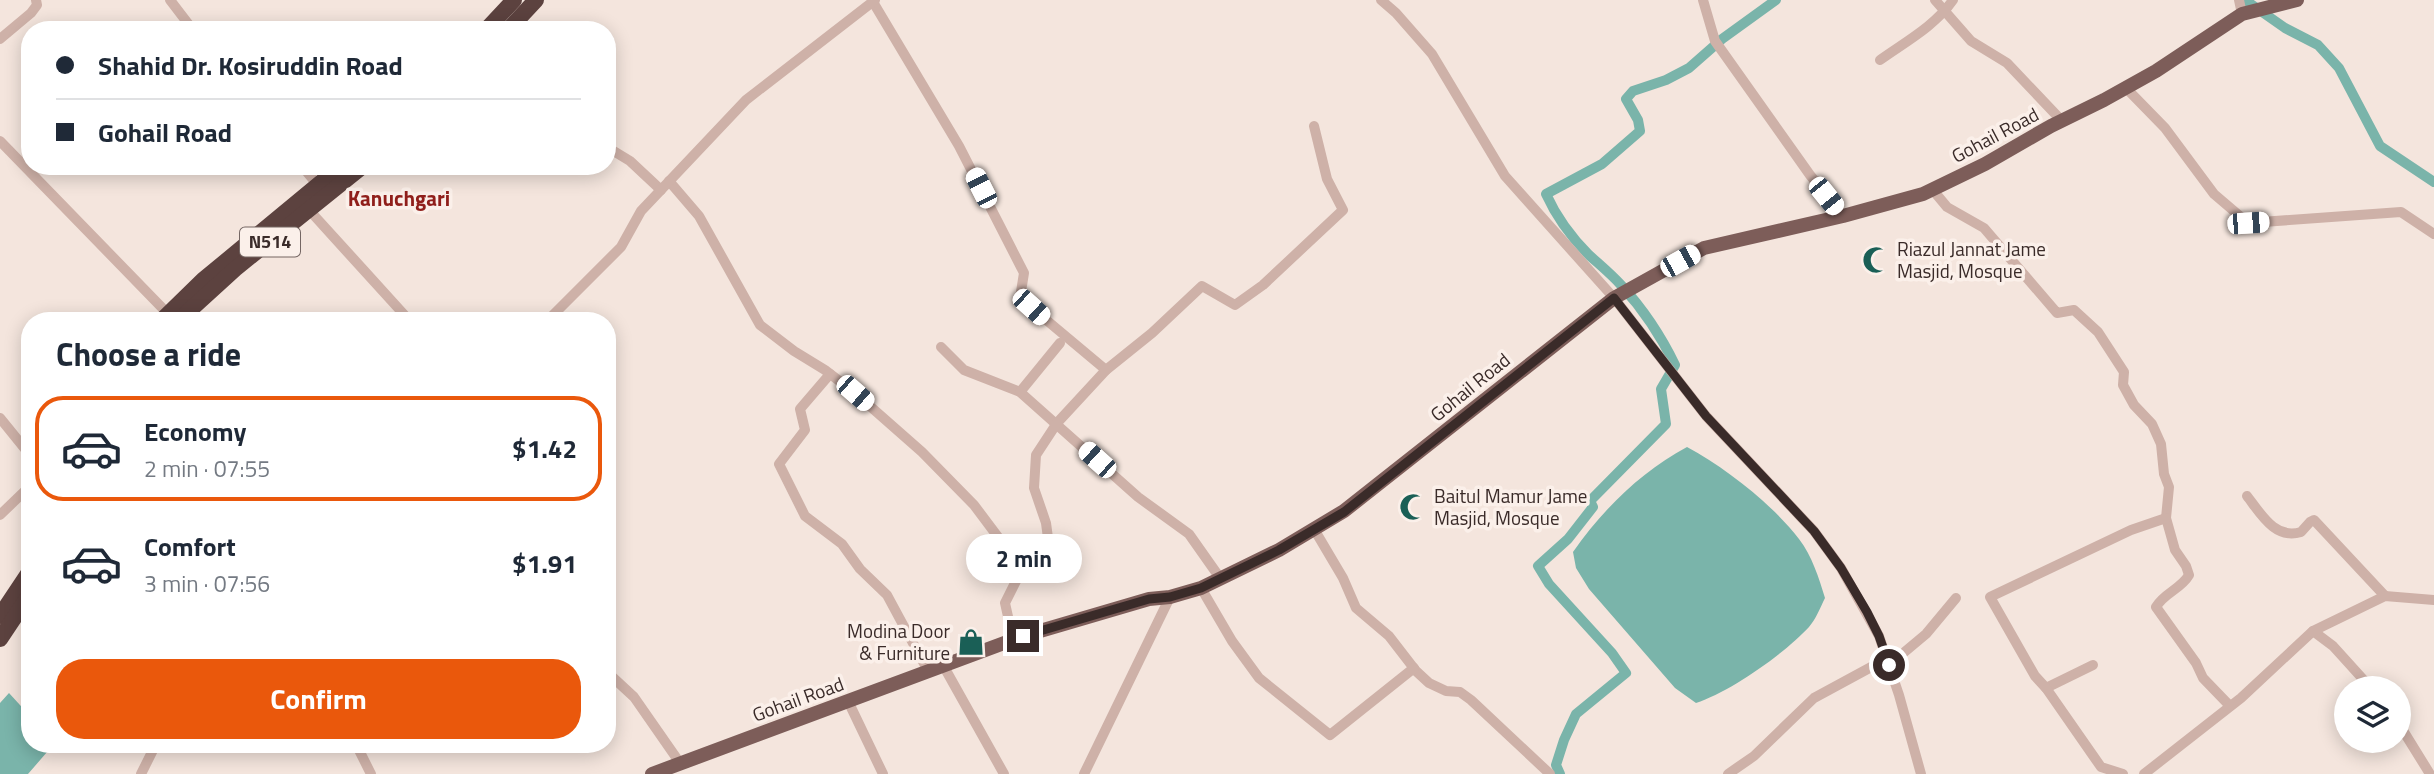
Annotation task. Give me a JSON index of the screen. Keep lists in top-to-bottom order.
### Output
{
  "streets": {
    "highway": ["N514"],
    "main road": ["Gohail Road"]
  },
  "districts": ["Kanuchgari"],
  "places": {
    "mosque": ["Riazul Jannat Jame Masjid, Mosque", "Baitul Mamur Jame Masjid, Mosque"],
    "shop": ["Modina Door & Furniture"]
  },
  "page": {
    "banner": ["Shahid Dr. Kosiruddin Road", "Gohail Road"],
    "heading": "Choose a ride",
    "list": [
      {
        "name": "Economy",
        "note": "2 min · 07:55",
        "value": "$1.42"
      },
      {
        "name": "Comfort",
        "note": "3 min · 07:56",
        "value": "$1.91"
      }
    ],
    "bubble": "2 min",
    "buttons": "Confirm"
  }
}
